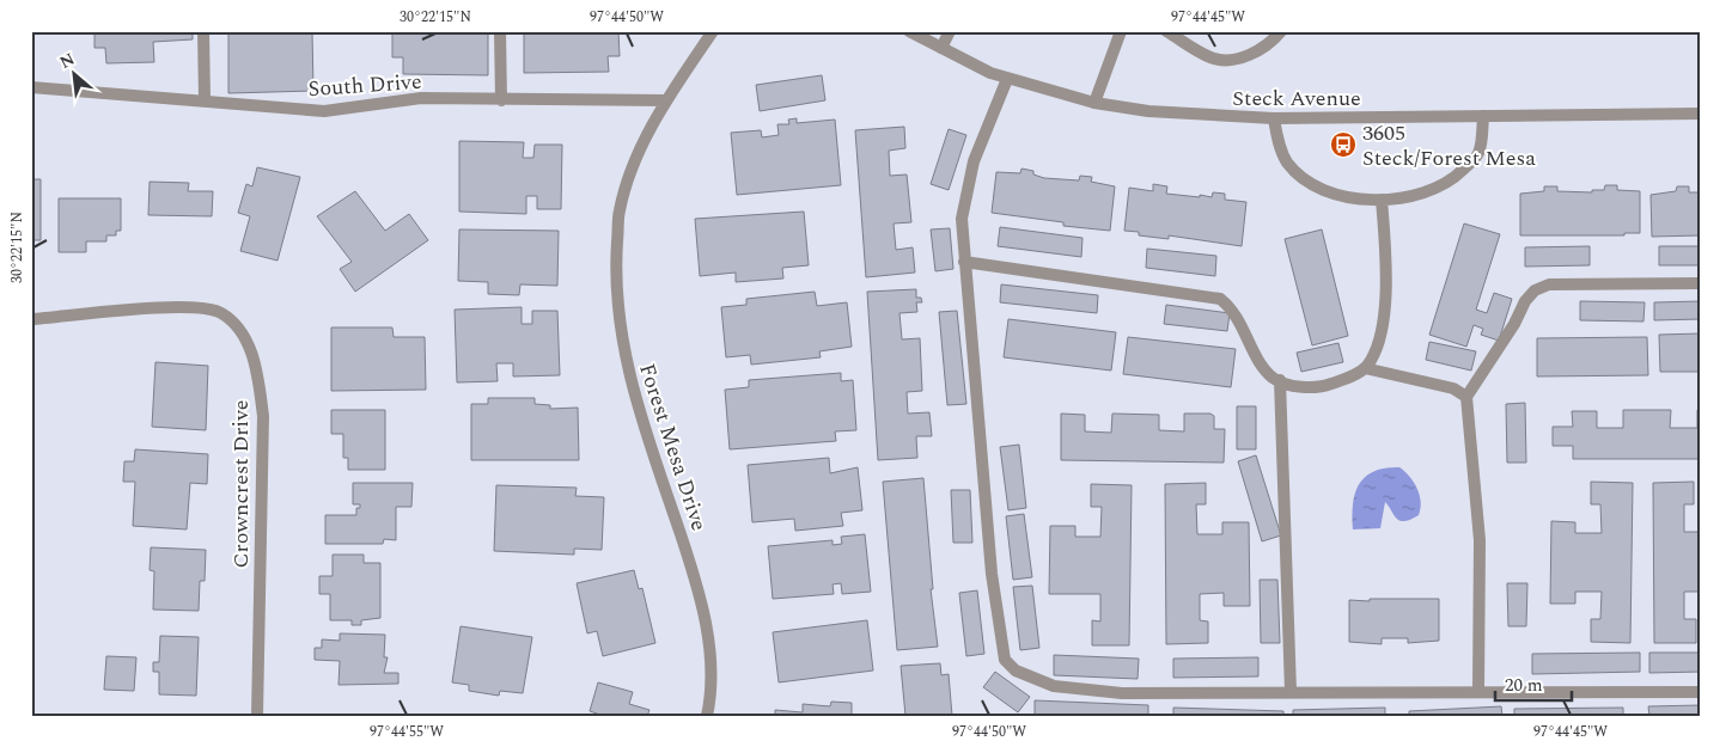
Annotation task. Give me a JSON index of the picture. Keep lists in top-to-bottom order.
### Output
{
  "streets": {
    "street": [
      "South Drive",
      "Steck Avenue",
      "Forest Mesa Drive",
      "Crowncrest Drive"
    ]
  },
  "crossings": [
    ["South Drive", "Forest Mesa Drive"]
  ],
  "places": {
    "bus stop": ["3605 Steck/Forest Mesa"]
  },
  "scale_bar": "20 m",
  "north": "top left",
  "coordinates": [
    "30°22'15\"N",
    "97°44'50\"W",
    "97°44'45\"W",
    "97°44'55\"W"
  ]
}
